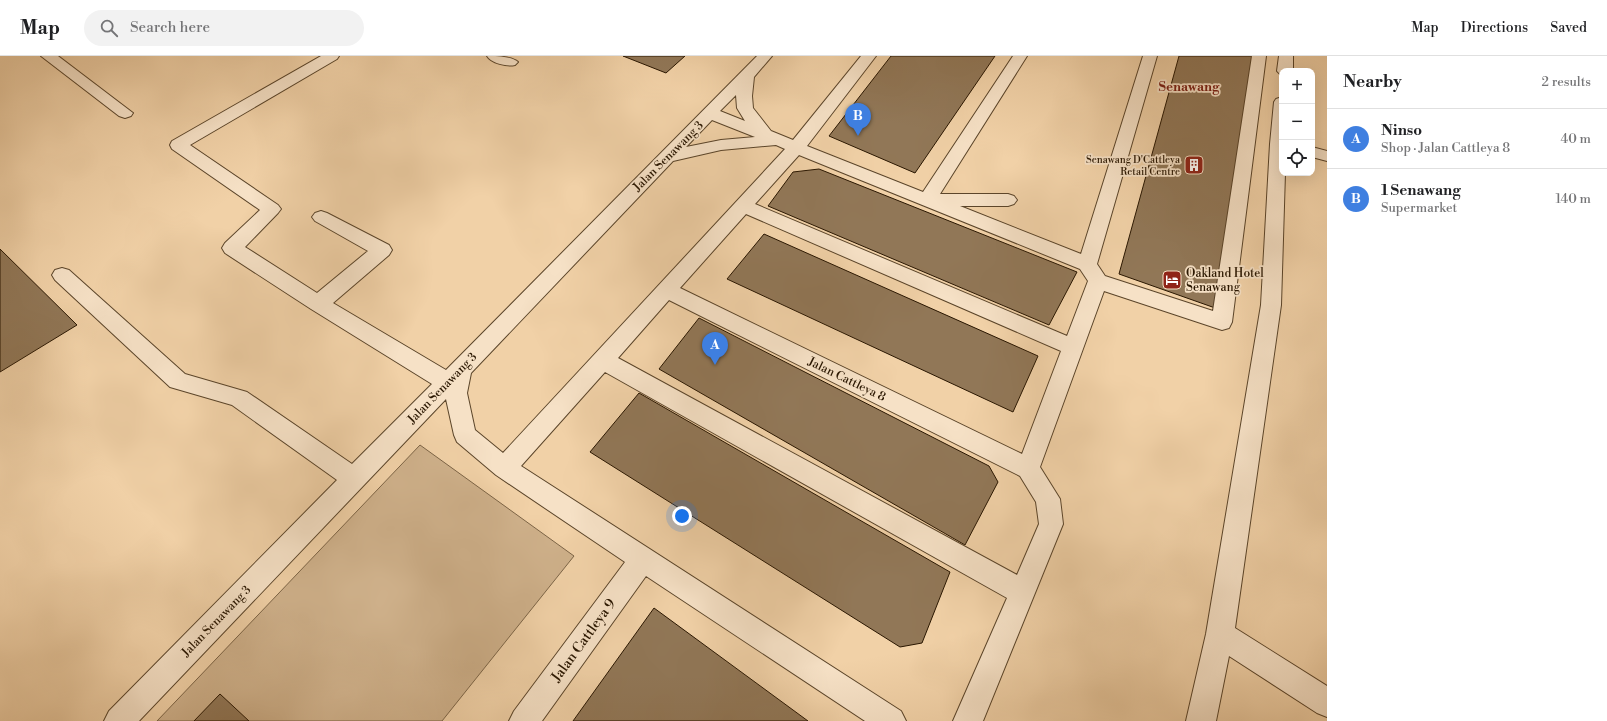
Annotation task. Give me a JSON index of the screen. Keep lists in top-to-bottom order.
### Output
{
  "streets": {
    "street": ["Jalan Senawang 3", "Jalan Cattleya 8", "Jalan Cattleya 9"]
  },
  "districts": ["Senawang"],
  "places": {
    "building": ["Senawang D'Cattleya Retail Centre"],
    "hotel": ["Oakland Hotel Senawang"]
  },
  "page": {
    "header": "Map",
    "search": "Search here",
    "nav": ["Map", "Directions", "Saved"],
    "heading": ["Nearby", "2 results"],
    "map_buttons": ["+", "−"],
    "pins": ["B", "A"],
    "list": [
      {
        "mark": "A",
        "name": "Ninso",
        "note": "Shop · Jalan Cattleya 8",
        "value": "40 m"
      },
      {
        "mark": "B",
        "name": "1 Senawang",
        "note": "Supermarket",
        "value": "140 m"
      }
    ]
  }
}
